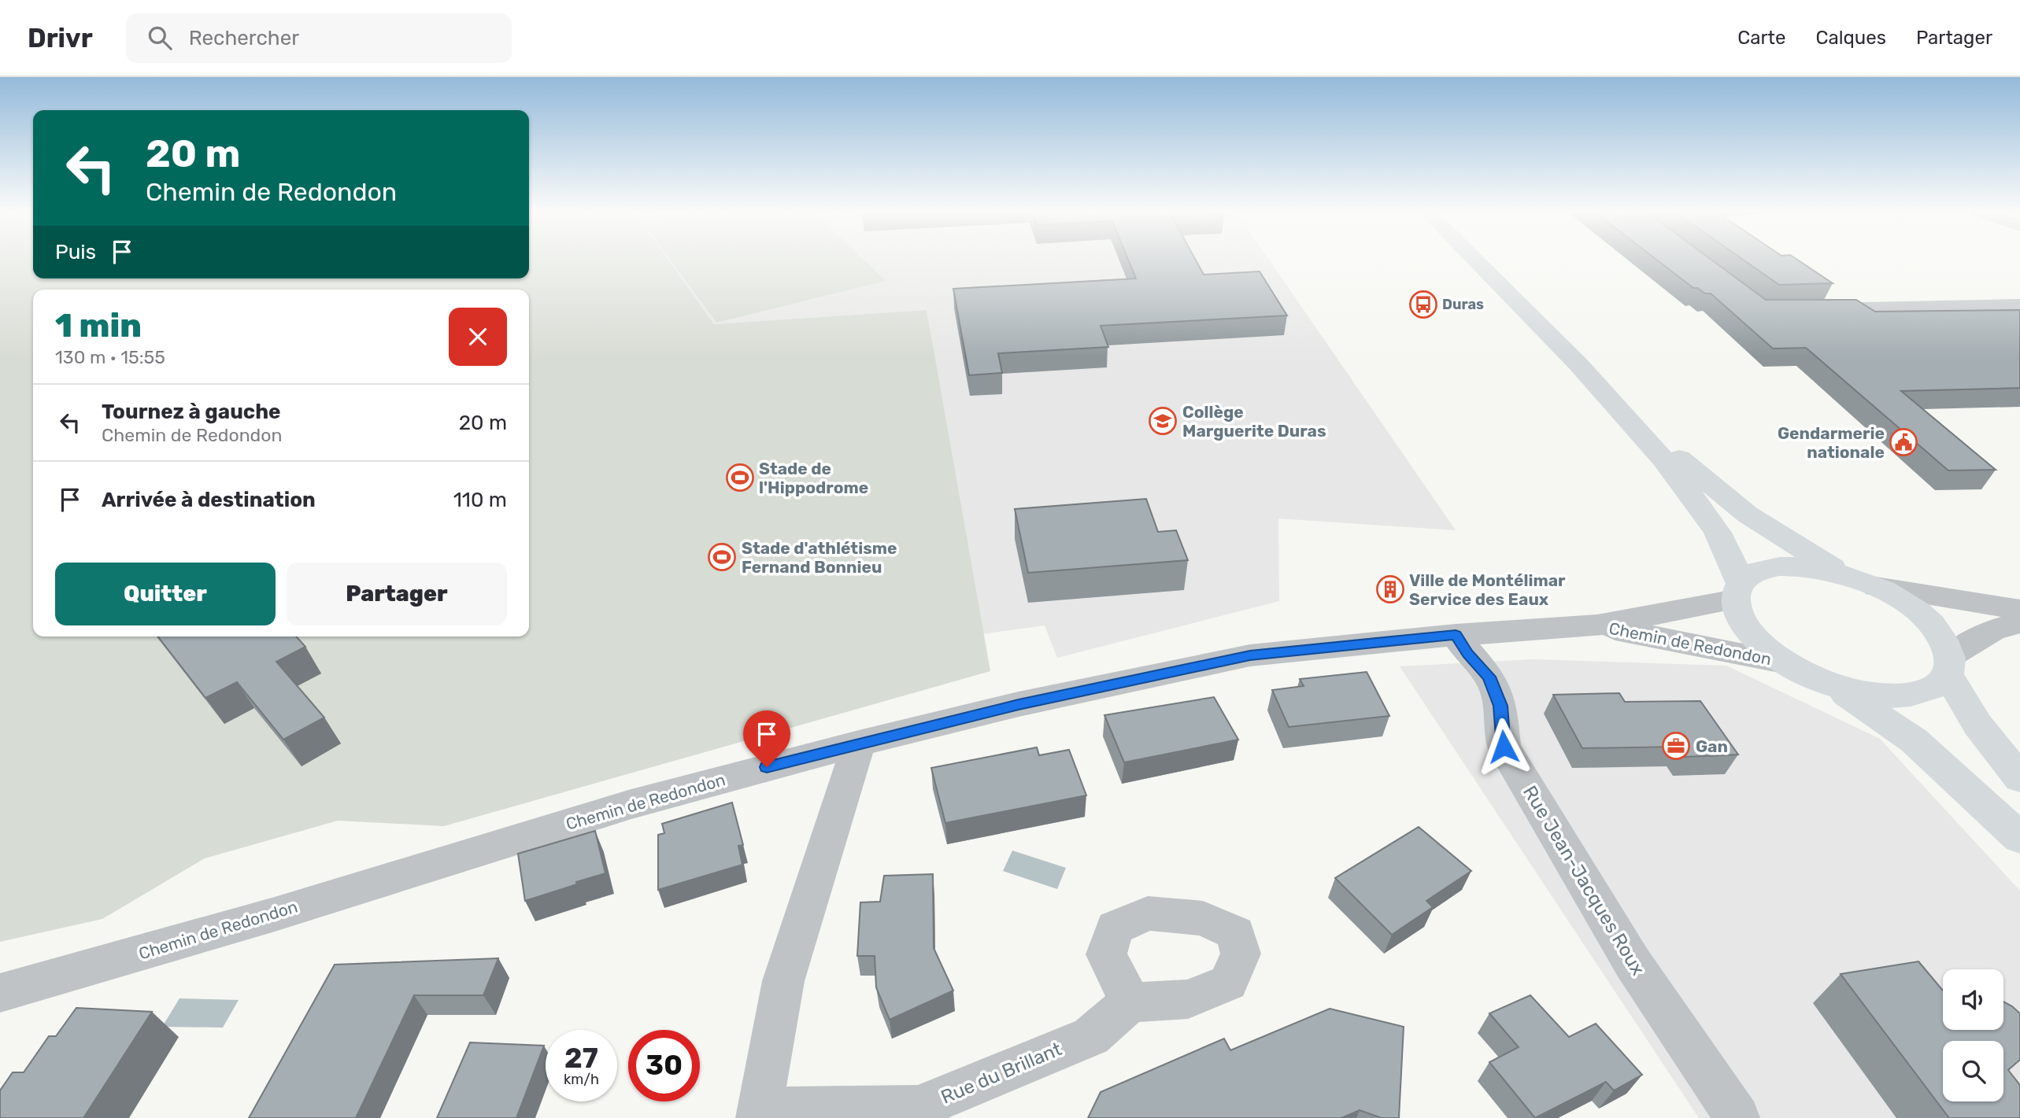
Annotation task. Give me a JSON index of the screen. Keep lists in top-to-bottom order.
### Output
{
  "streets": {
    "street": ["Chemin de Redondon", "Rue Jean-Jacques Roux", "Rue du Brillant"]
  },
  "crossings": [
    ["Chemin de Redondon", "Rue Jean-Jacques Roux"]
  ],
  "places": {
    "bus stop": ["Duras"],
    "school or university": ["Collège Marguerite Duras"],
    "public building": ["Gendarmerie nationale"],
    "sports": ["Stade de l'Hippodrome", "Stade d'athlétisme Fernand Bonnieu"],
    "building": ["Ville de Montélimar Service des Eaux"],
    "office": ["Gan"]
  },
  "page": {
    "header": "Drivr",
    "search": "Rechercher",
    "nav": ["Carte", "Calques", "Partager"],
    "turn": ["20 m", "Chemin de Redondon"],
    "then": "Puis",
    "heading": ["1 min", "130 m · 15:55"],
    "list": [
      {
        "name": "Tournez à gauche",
        "note": "Chemin de Redondon",
        "value": "20 m"
      },
      {
        "name": "Arrivée à destination",
        "value": "110 m"
      }
    ],
    "buttons": ["Quitter", "Partager"],
    "speed": "27 km/h",
    "limit": "30"
  }
}
